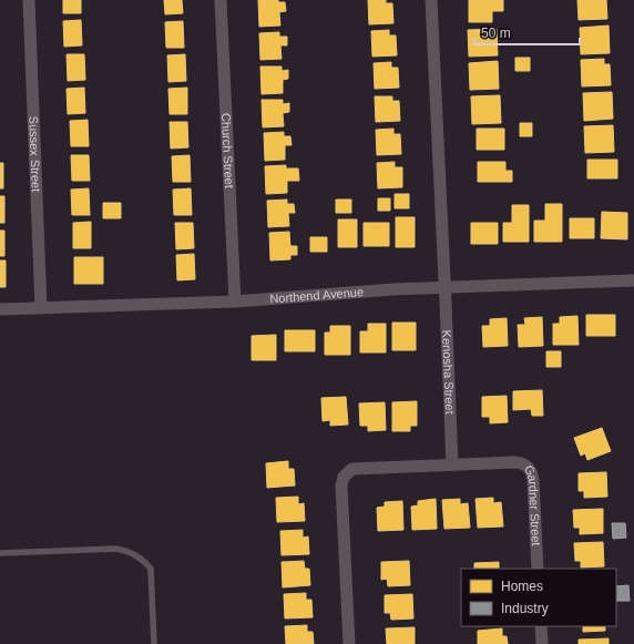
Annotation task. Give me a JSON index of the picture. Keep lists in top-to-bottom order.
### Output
{
  "streets": {
    "street": [
      "Church Street",
      "Sussex Street",
      "Northend Avenue",
      "Kenosha Street",
      "Gardner Street"
    ]
  },
  "crossings": [
    ["Church Street", "Northend Avenue"],
    ["Sussex Street", "Northend Avenue"],
    ["Northend Avenue", "Kenosha Street"],
    ["Kenosha Street", "Gardner Street"]
  ],
  "legend": ["Homes", "Industry"],
  "scale_bar": "50 m"
}
